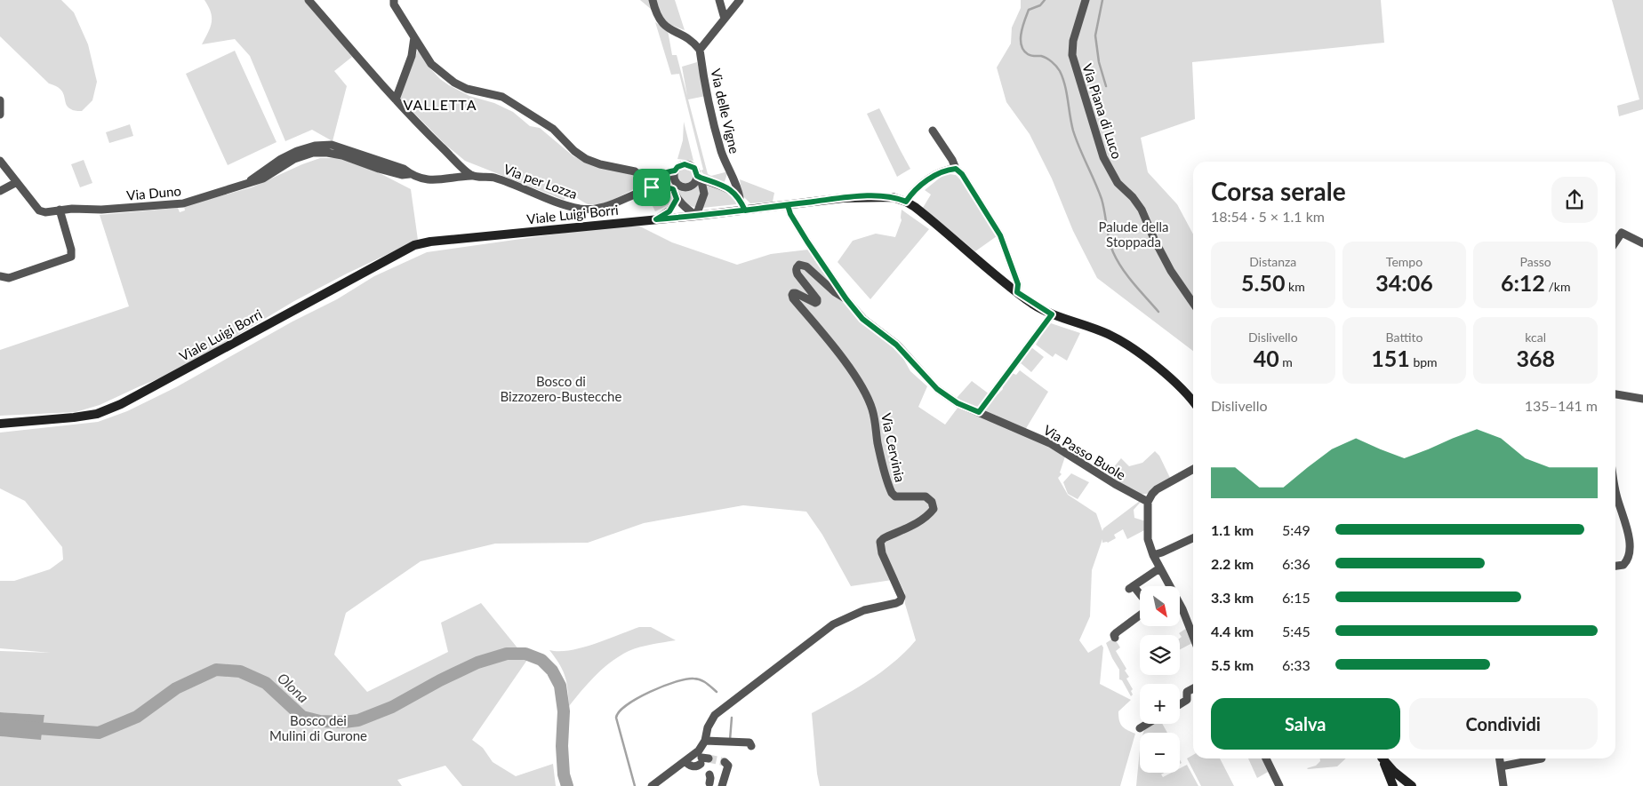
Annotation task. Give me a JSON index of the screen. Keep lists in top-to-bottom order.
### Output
{
  "streets": {
    "main road": ["Viale Luigi Borri"],
    "street": [
      "Via delle Vigne",
      "Via Piana di Luco",
      "Via per Lozza",
      "Via Duno",
      "Via Cervinia",
      "Via Passo Buole"
    ]
  },
  "crossings": [
    ["Via delle Vigne", "Viale Luigi Borri"],
    ["Via per Lozza", "Via Duno"],
    ["Viale Luigi Borri", "Via Passo Buole"],
    ["Via Cervinia", "Via Passo Buole"]
  ],
  "districts": ["VALLETTA"],
  "water": ["Olona"],
  "parks": ["Palude della Stoppada", "Bosco di Bizzozero-Bustecche", "Bosco dei Mulini di Gurone"],
  "north": "bottom right",
  "page": {
    "heading": ["Corsa serale", "18:54 · 5 × 1.1 km"],
    "stats": [
      ["Distanza", "5.50 km"],
      ["Tempo", "34:06"],
      ["Passo", "6:12 /km"],
      ["Dislivello", "40 m"],
      ["Battito", "151 bpm"],
      ["kcal", "368"]
    ],
    "chart": ["Dislivello", "135–141 m"],
    "list": [
      {
        "name": "1.1 km",
        "note": "5:49"
      },
      {
        "name": "2.2 km",
        "note": "6:36"
      },
      {
        "name": "3.3 km",
        "note": "6:15"
      },
      {
        "name": "4.4 km",
        "note": "5:45"
      },
      {
        "name": "5.5 km",
        "note": "6:33"
      }
    ],
    "map_buttons": ["+", "−"],
    "buttons": ["Salva", "Condividi"]
  }
}
